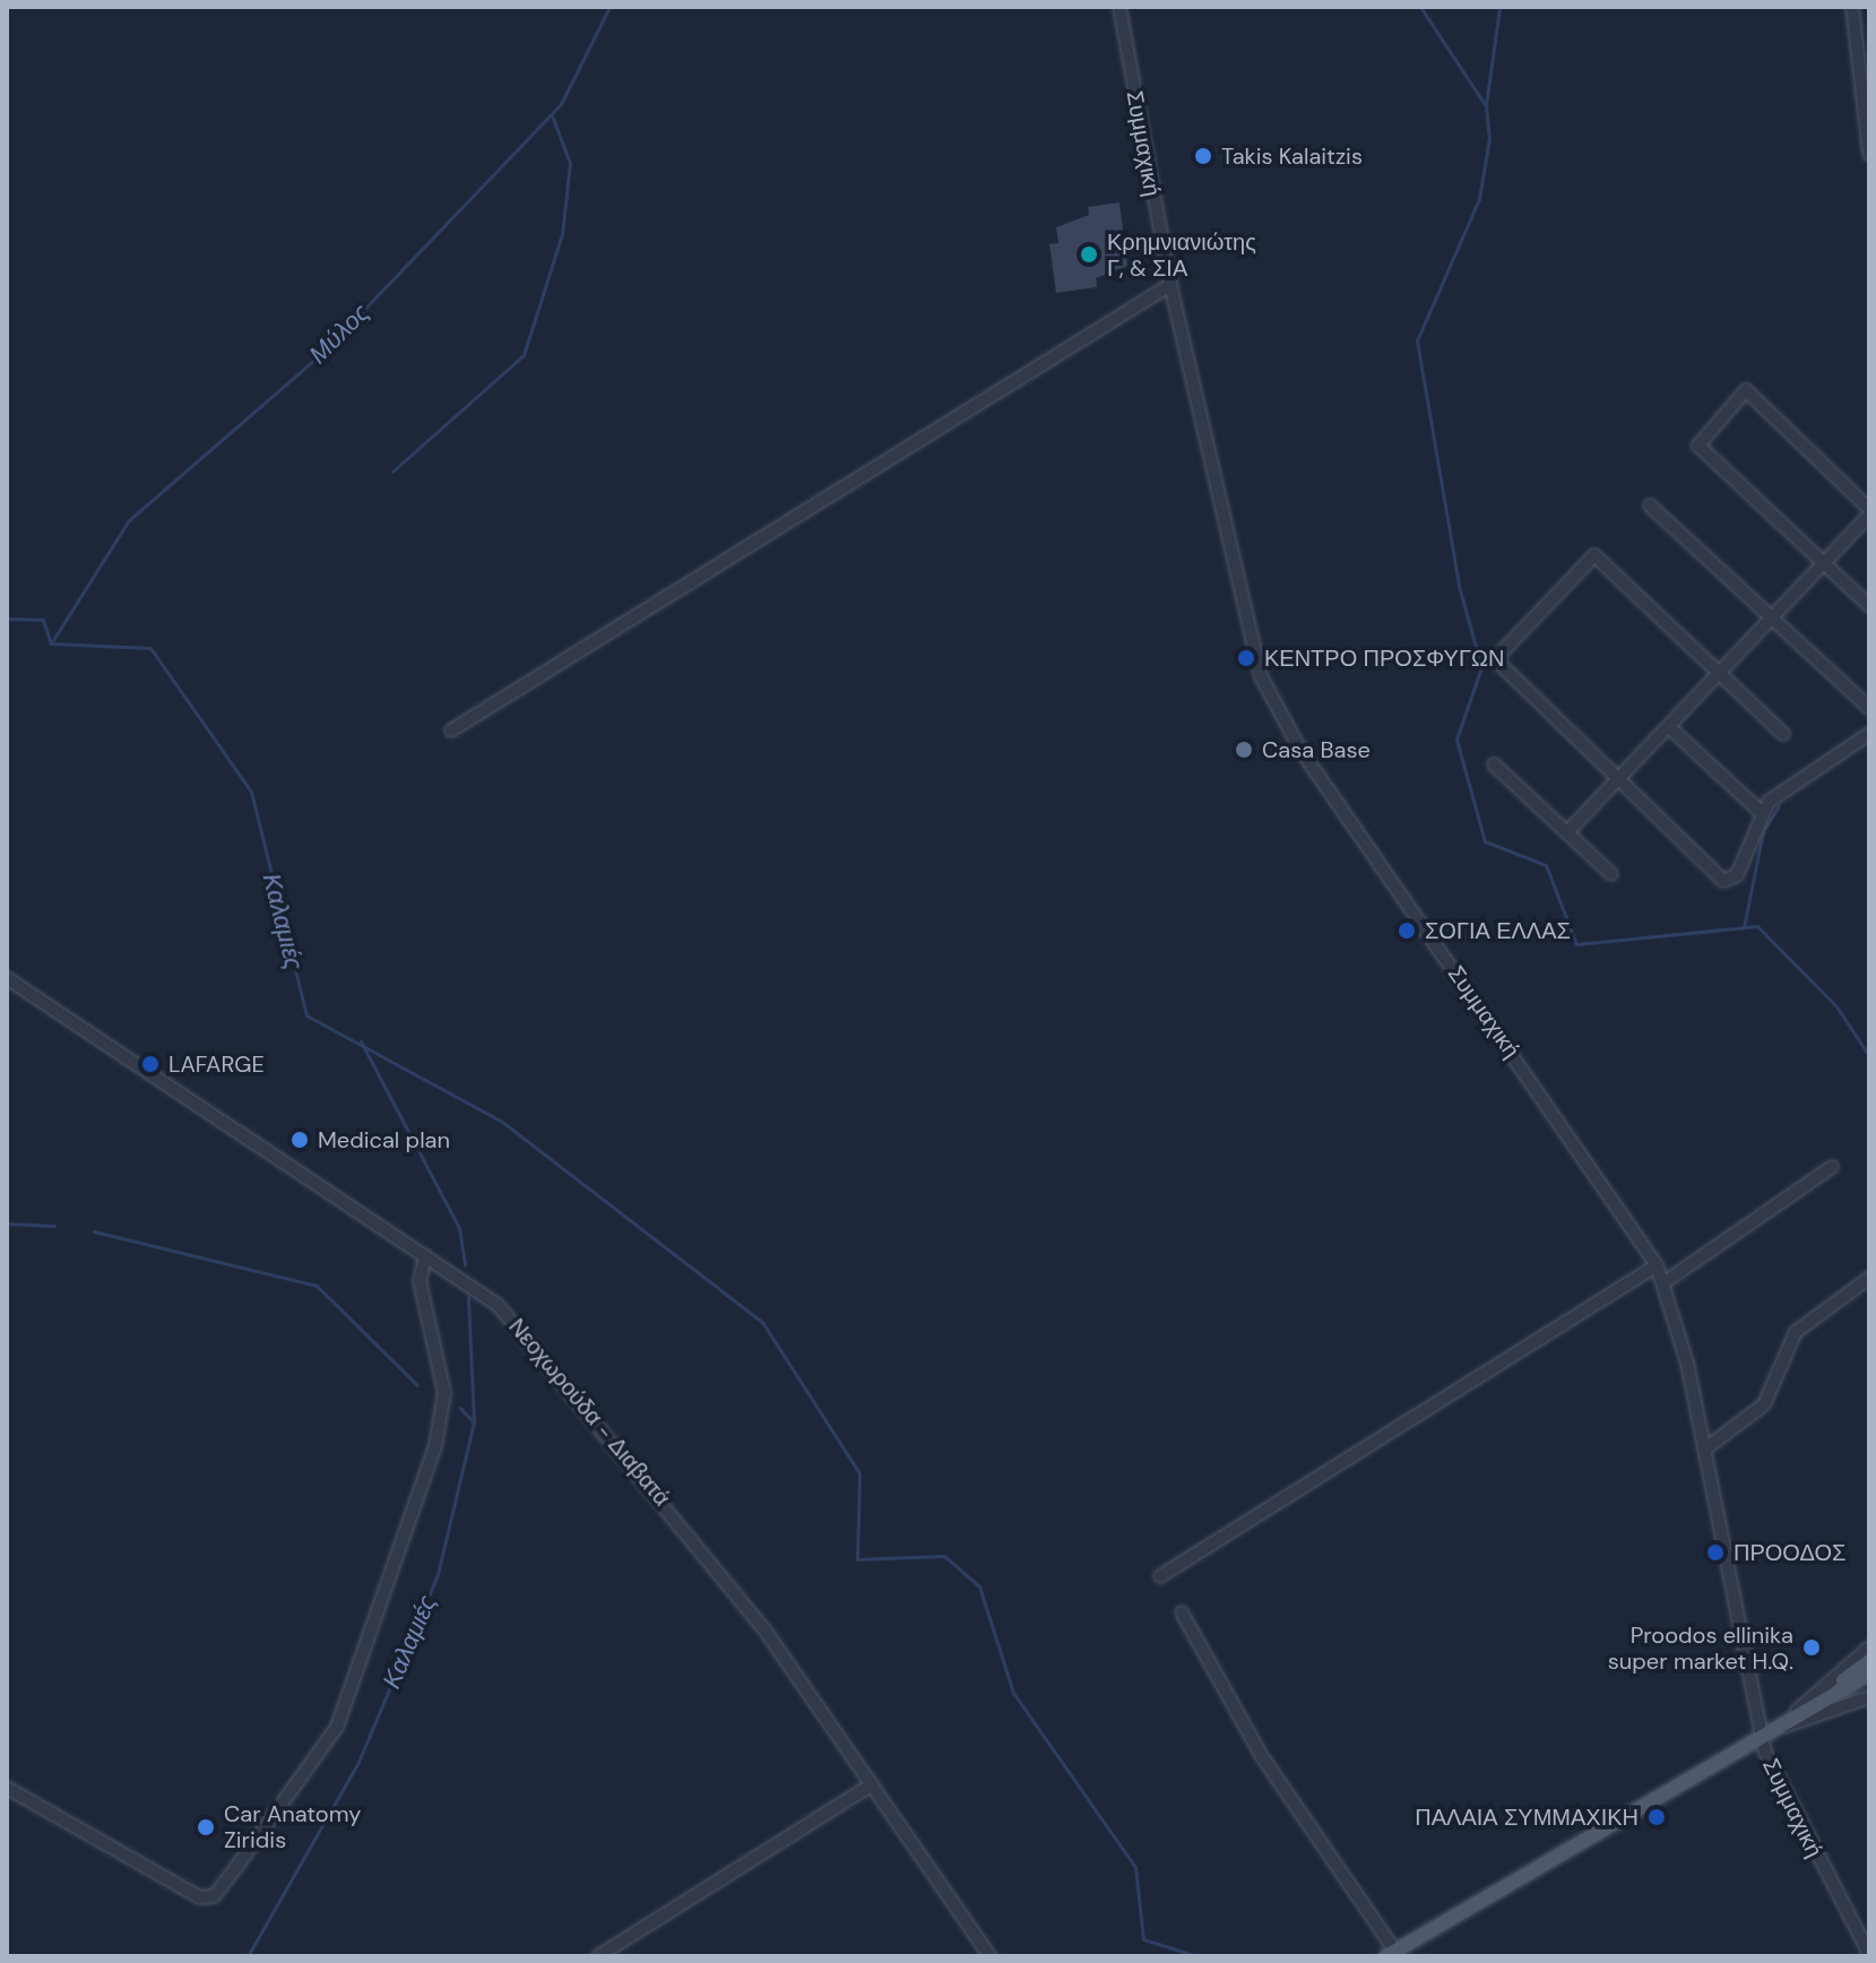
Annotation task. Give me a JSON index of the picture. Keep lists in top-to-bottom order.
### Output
{
  "streets": {
    "street": ["Συμμαχική", "Νεοχωρούδα - Διαβατά"]
  },
  "water": ["Μύλος", "Καλαμιές"],
  "places": [
    "Takis Kalaitzis",
    "Κρημνιανιώτης Γ, & ΣΙΑ",
    "ΚΕΝΤΡΟ ΠΡΟΣΦΥΓΩΝ",
    "Casa Base",
    "ΣΟΓΙΑ ΕΛΛΑΣ",
    "LAFARGE",
    "Medical plan",
    "ΠΡΟΟΔΟΣ",
    "Proodos ellinika super market H.Q.",
    "ΠΑΛΑΙΑ ΣΥΜΜΑΧΙΚΗ",
    "Car Anatomy Ziridis"
  ]
}
